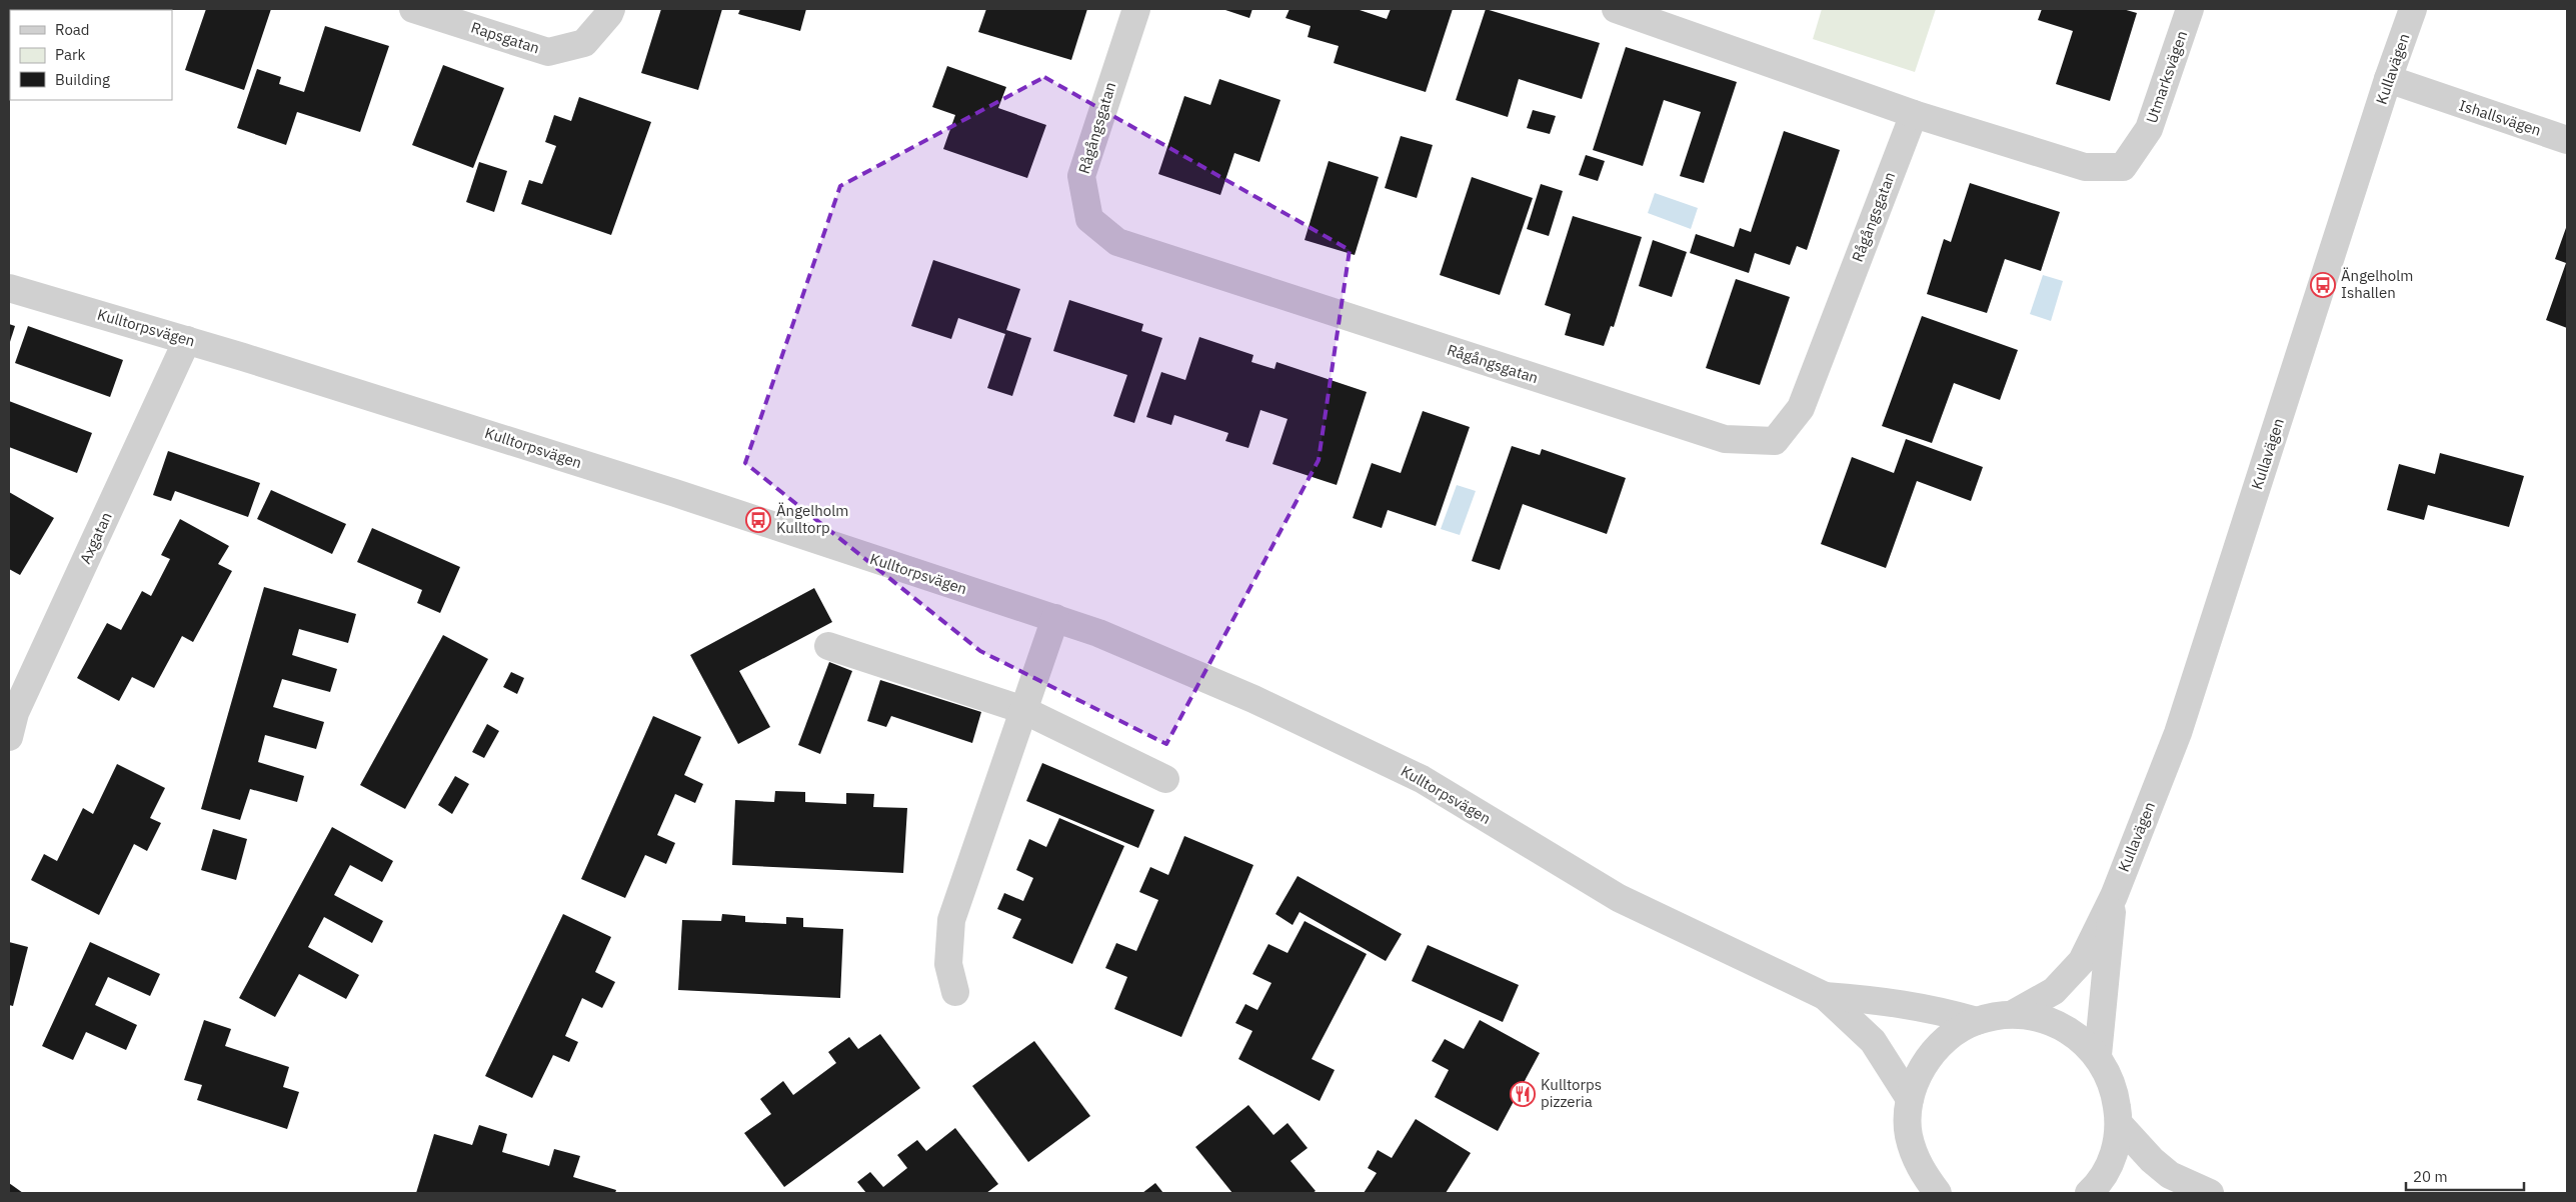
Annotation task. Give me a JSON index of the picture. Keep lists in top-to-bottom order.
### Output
{
  "streets": {
    "street": [
      "Rapsgatan",
      "Kullavägen",
      "Utmarksvägen",
      "Ishallsvägen",
      "Rågångsgatan",
      "Kulltorpsvägen",
      "Axgatan"
    ]
  },
  "crossings": [
    ["Kullavägen", "Ishallsvägen"],
    ["Kullavägen", "Kulltorpsvägen"],
    ["Utmarksvägen", "Rågångsgatan"],
    ["Kulltorpsvägen", "Axgatan"]
  ],
  "places": {
    "bus stop": ["Ängelholm Ishallen", "Ängelholm Kulltorp"],
    "restaurant": ["Kulltorps pizzeria"]
  },
  "legend": ["Road", "Park", "Building"],
  "scale_bar": "20 m"
}
